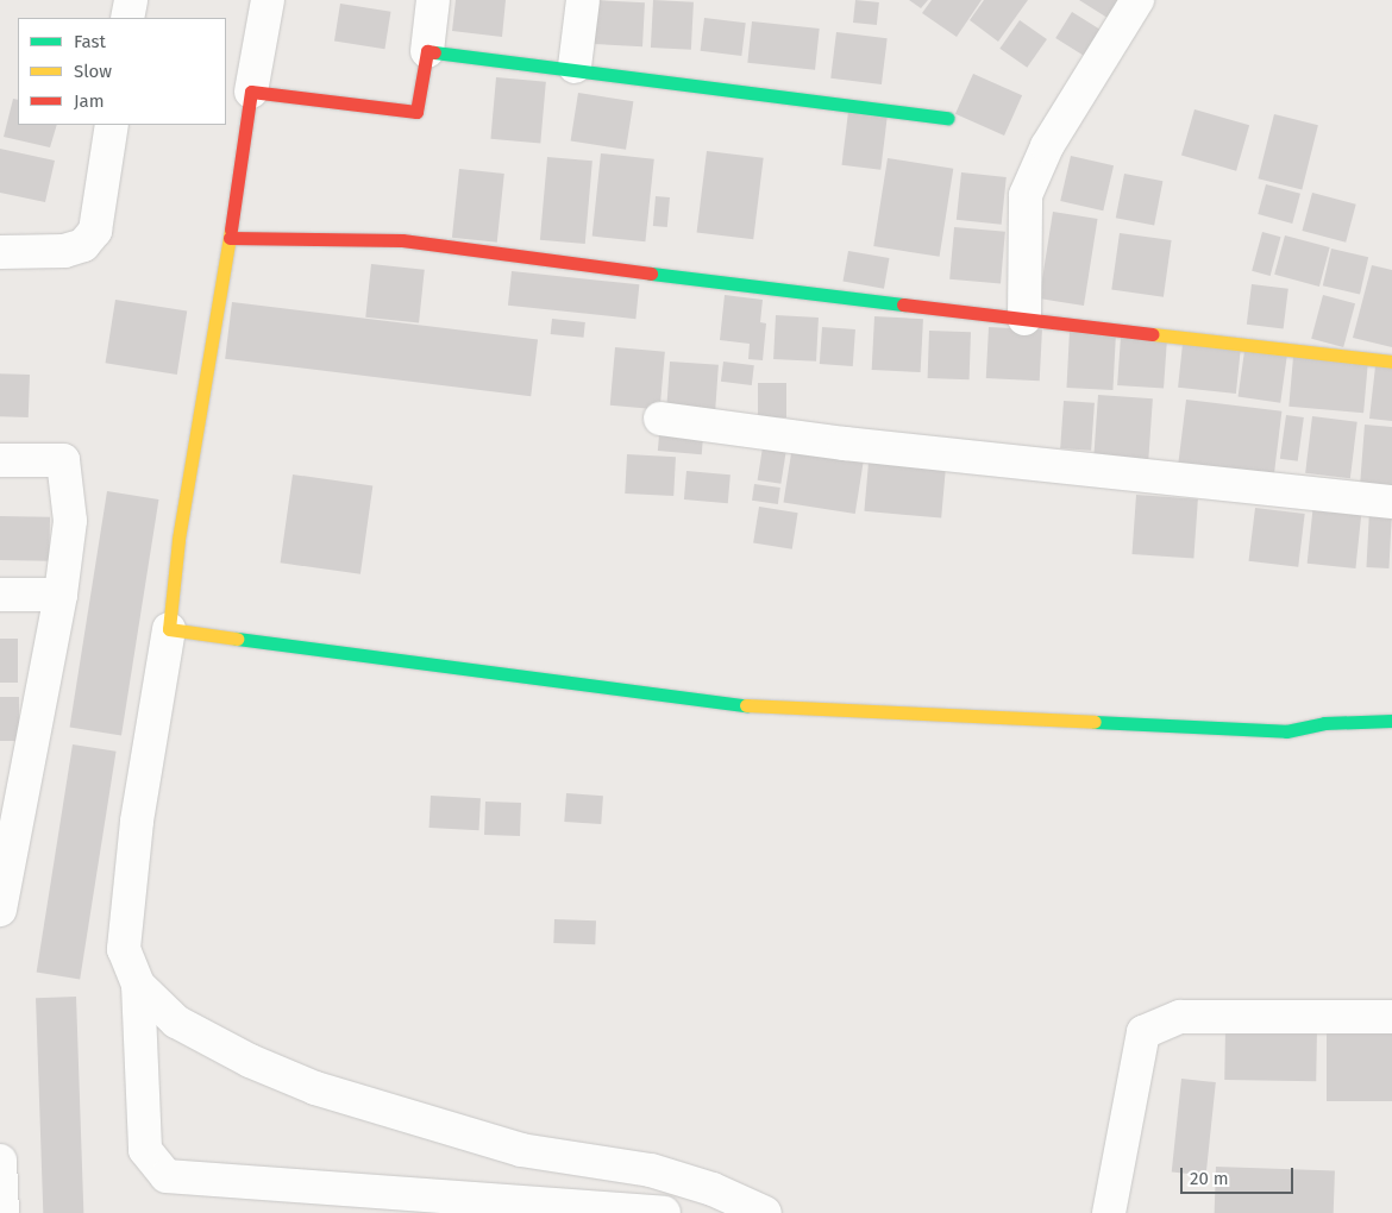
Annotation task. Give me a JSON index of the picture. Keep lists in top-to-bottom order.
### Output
{
  "legend": ["Fast", "Slow", "Jam"],
  "scale_bar": "20 m"
}
